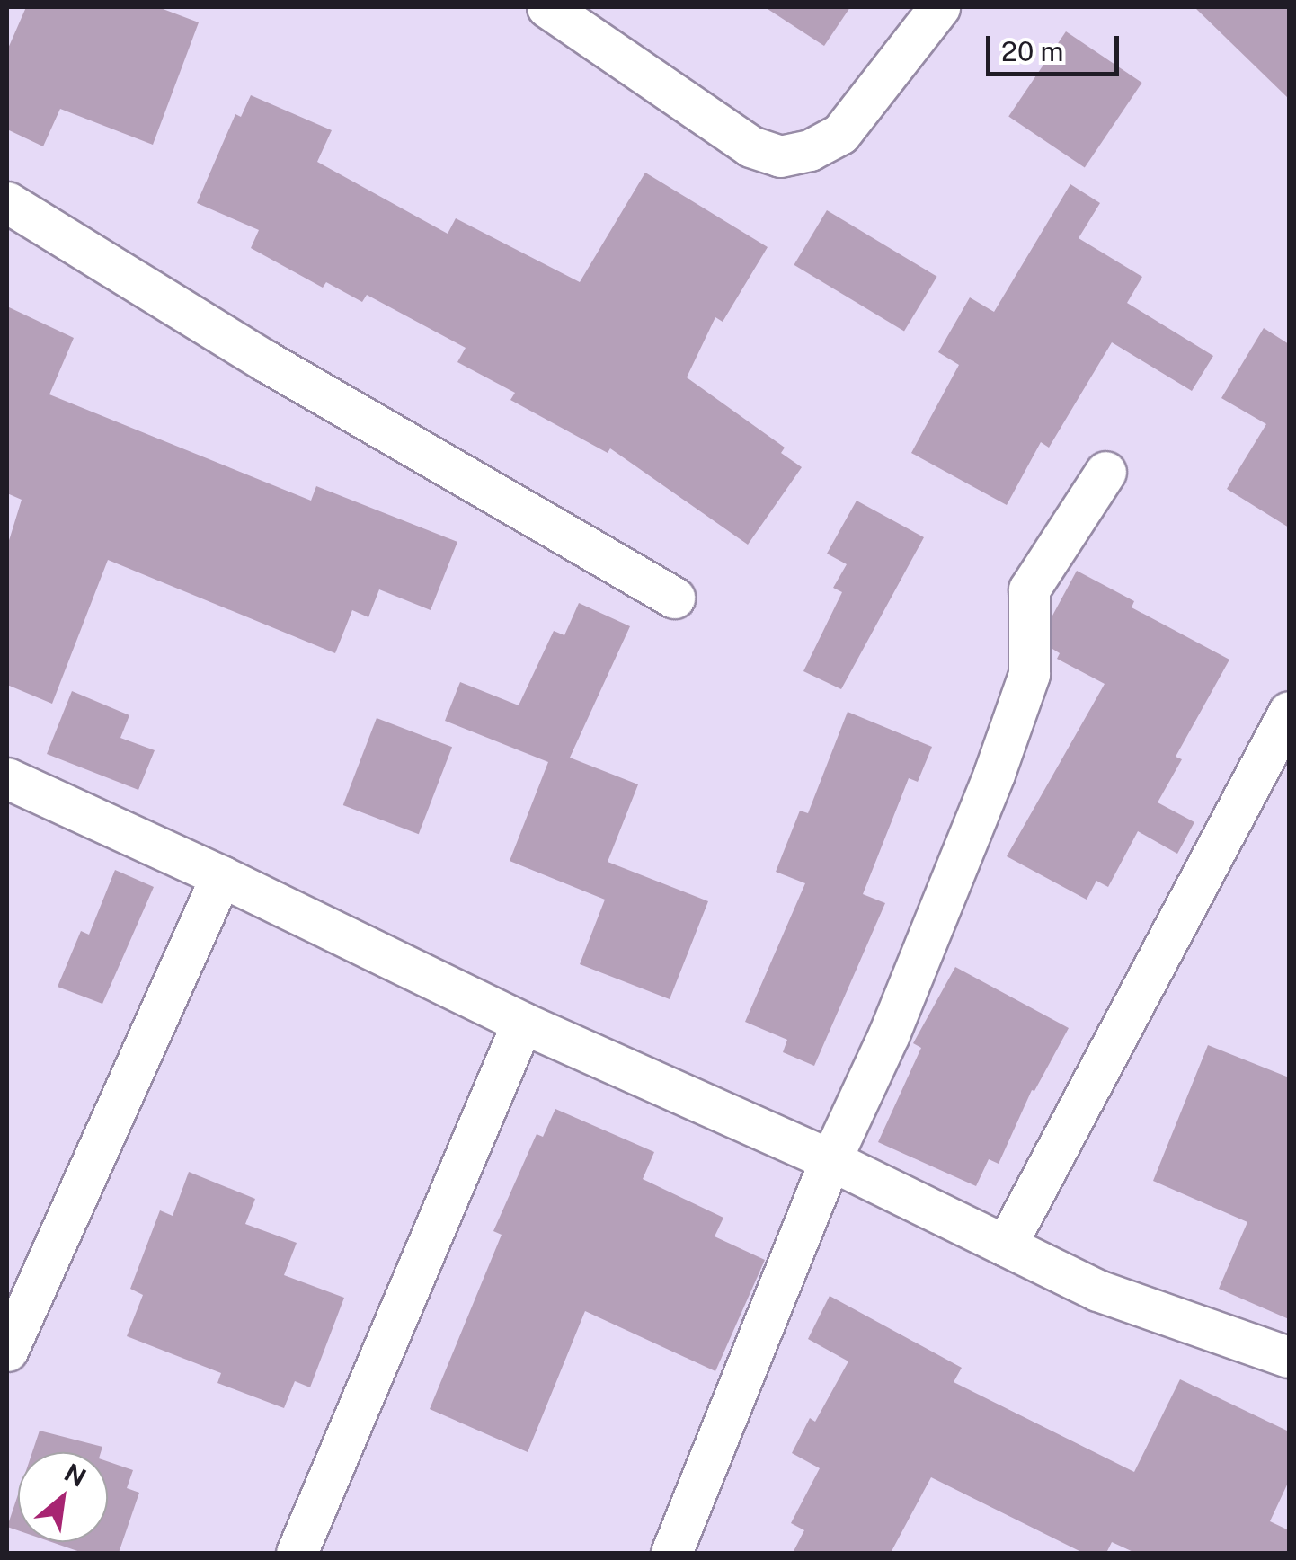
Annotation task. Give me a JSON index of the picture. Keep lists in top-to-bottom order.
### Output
{
  "scale_bar": "20 m",
  "north": "top right"
}
